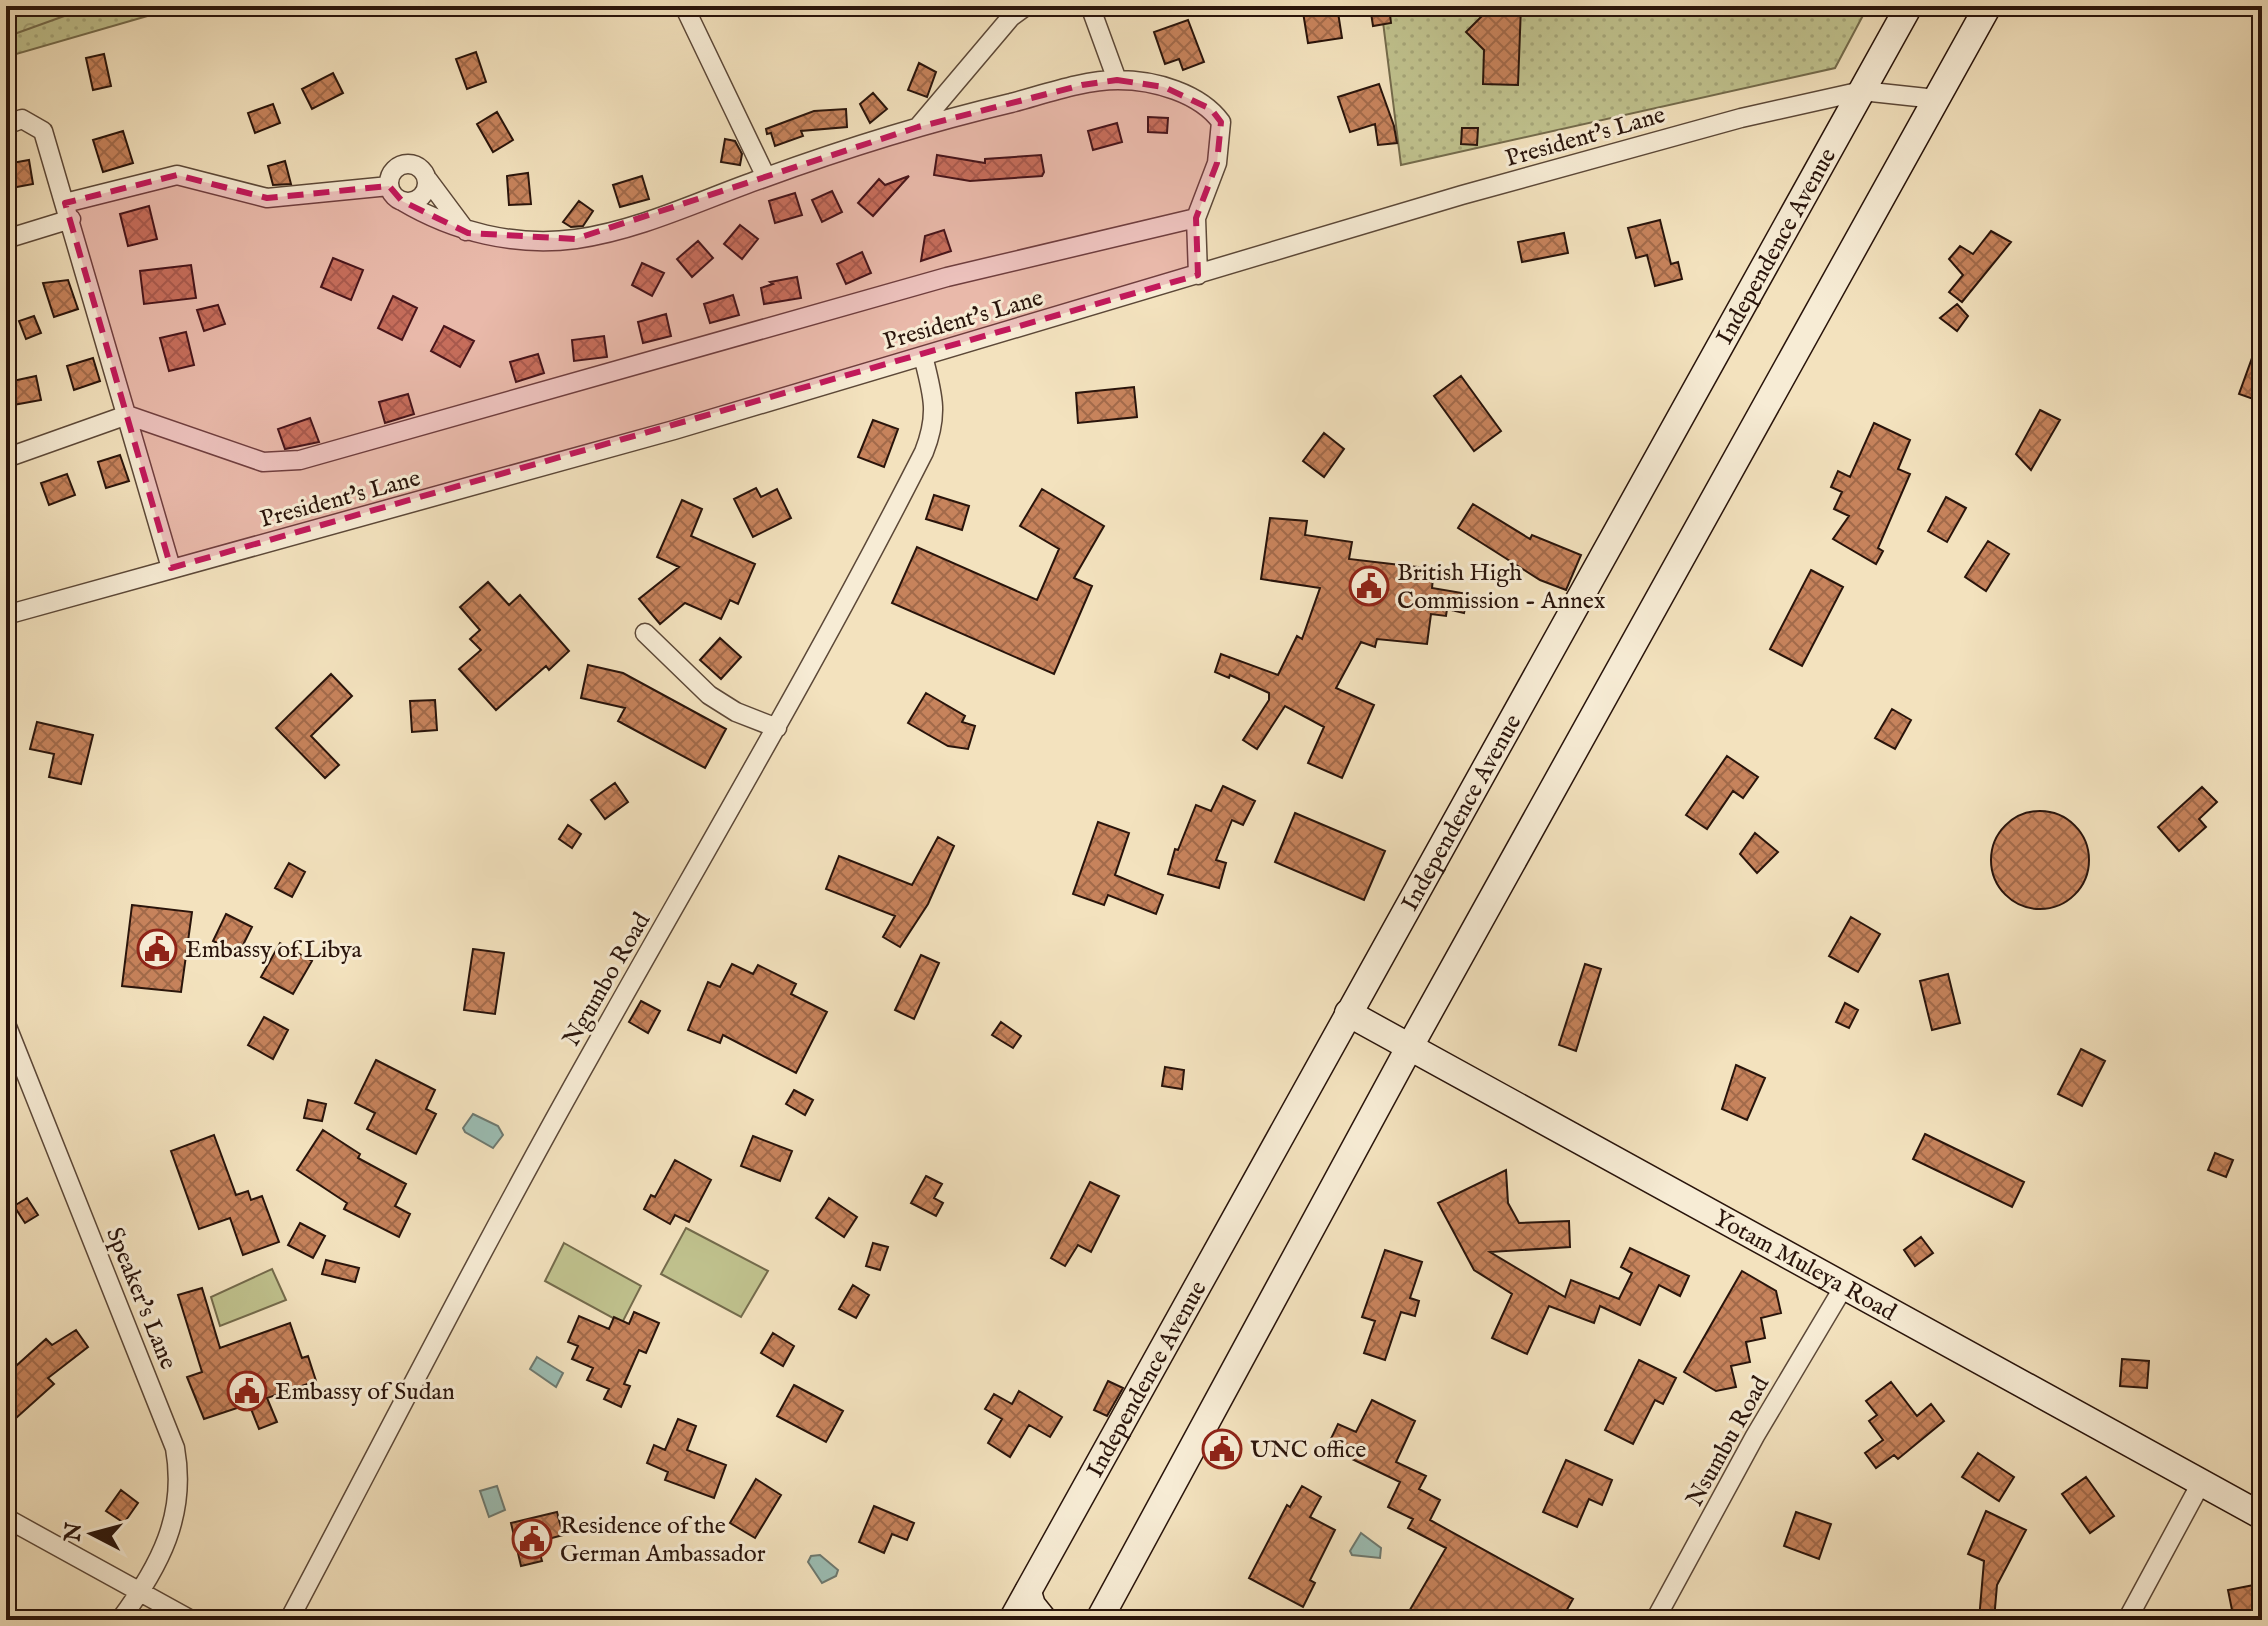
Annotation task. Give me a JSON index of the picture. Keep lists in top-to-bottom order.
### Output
{
  "streets": {
    "main road": ["Independence Avenue", "Yotam Muleya Road"],
    "street": [
      "President's Lane",
      "Ngumbo Road",
      "Speaker's Lane",
      "Nsumbu Road"
    ]
  },
  "crossings": [
    ["President's Lane", "Independence Avenue"],
    ["President's Lane", "Ngumbo Road"],
    ["Independence Avenue", "Yotam Muleya Road"],
    ["Yotam Muleya Road", "Nsumbu Road"]
  ],
  "places": {
    "public building": [
      "British High Commission - Annex",
      "Embassy of Libya",
      "Embassy of Sudan",
      "UNC office",
      "Residence of the German Ambassador"
    ]
  },
  "north": "left"
}
